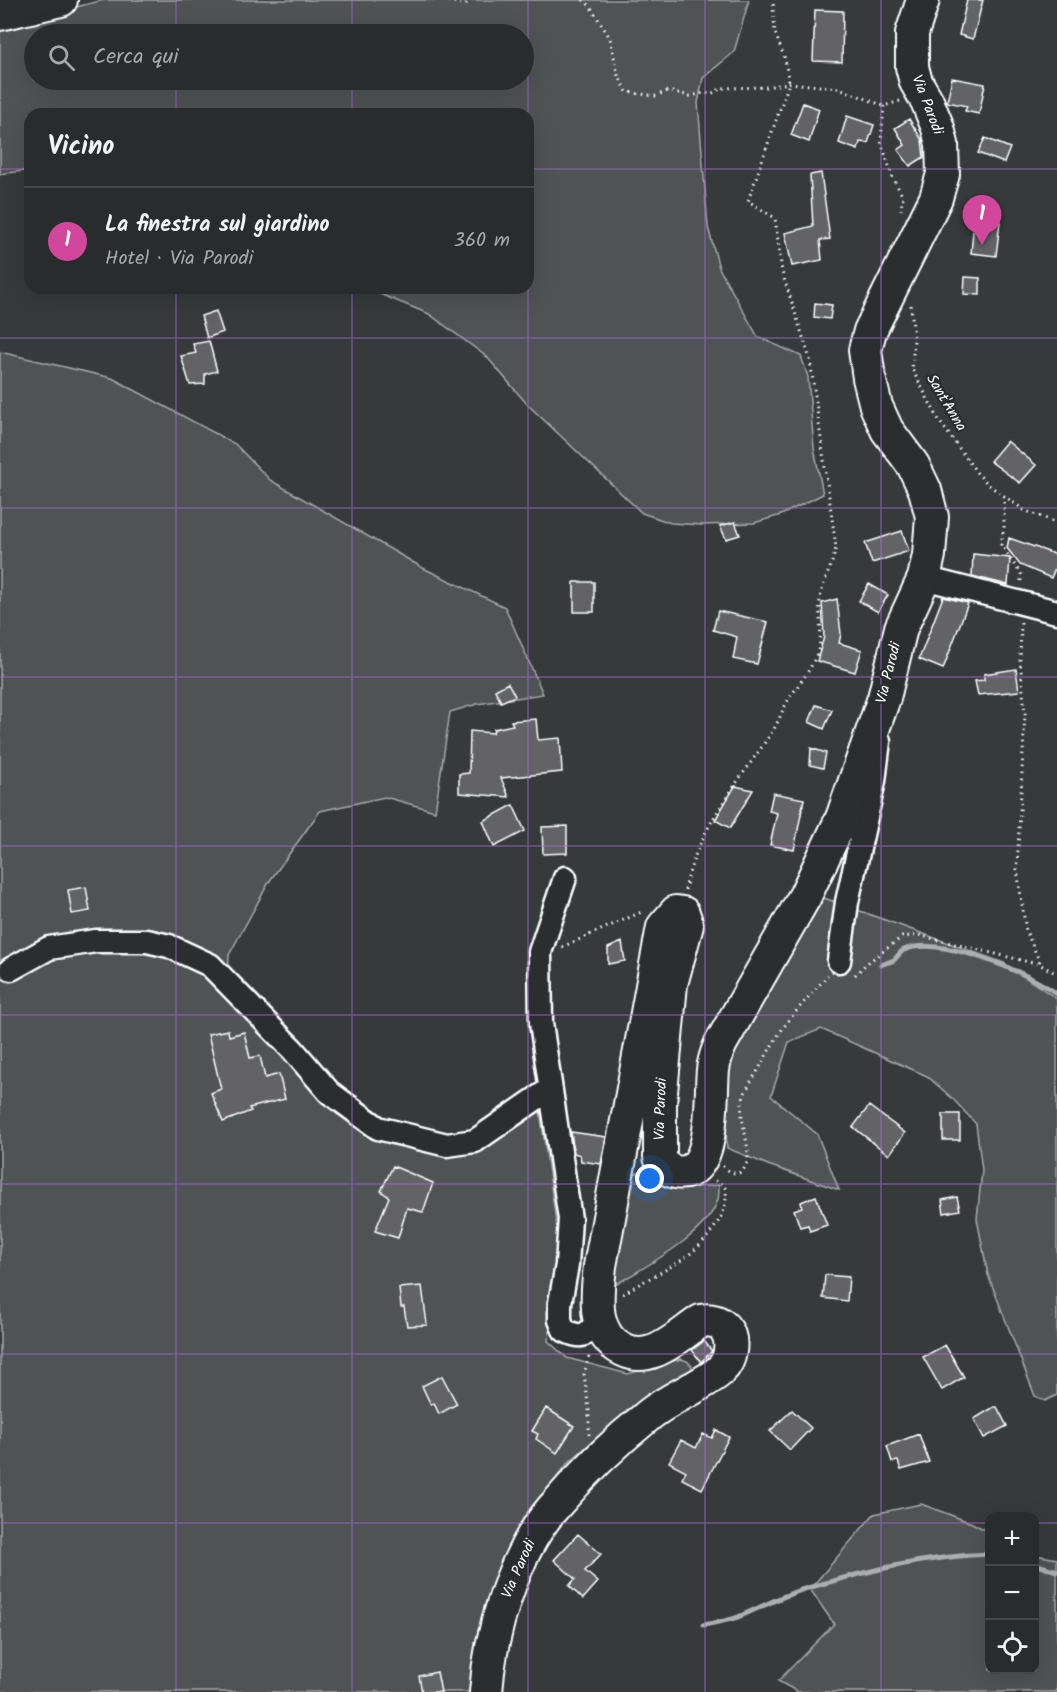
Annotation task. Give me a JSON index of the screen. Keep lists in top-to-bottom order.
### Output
{
  "streets": {
    "street": ["Via Parodi"],
    "path": ["Sant'Anna"]
  },
  "page": {
    "search": "Cerca qui",
    "heading": "Vicino",
    "list": [
      {
        "mark": "1",
        "name": "La finestra sul giardino",
        "note": "Hotel · Via Parodi",
        "value": "360 m"
      }
    ],
    "pins": "1",
    "map_buttons": ["+", "−"]
  }
}
